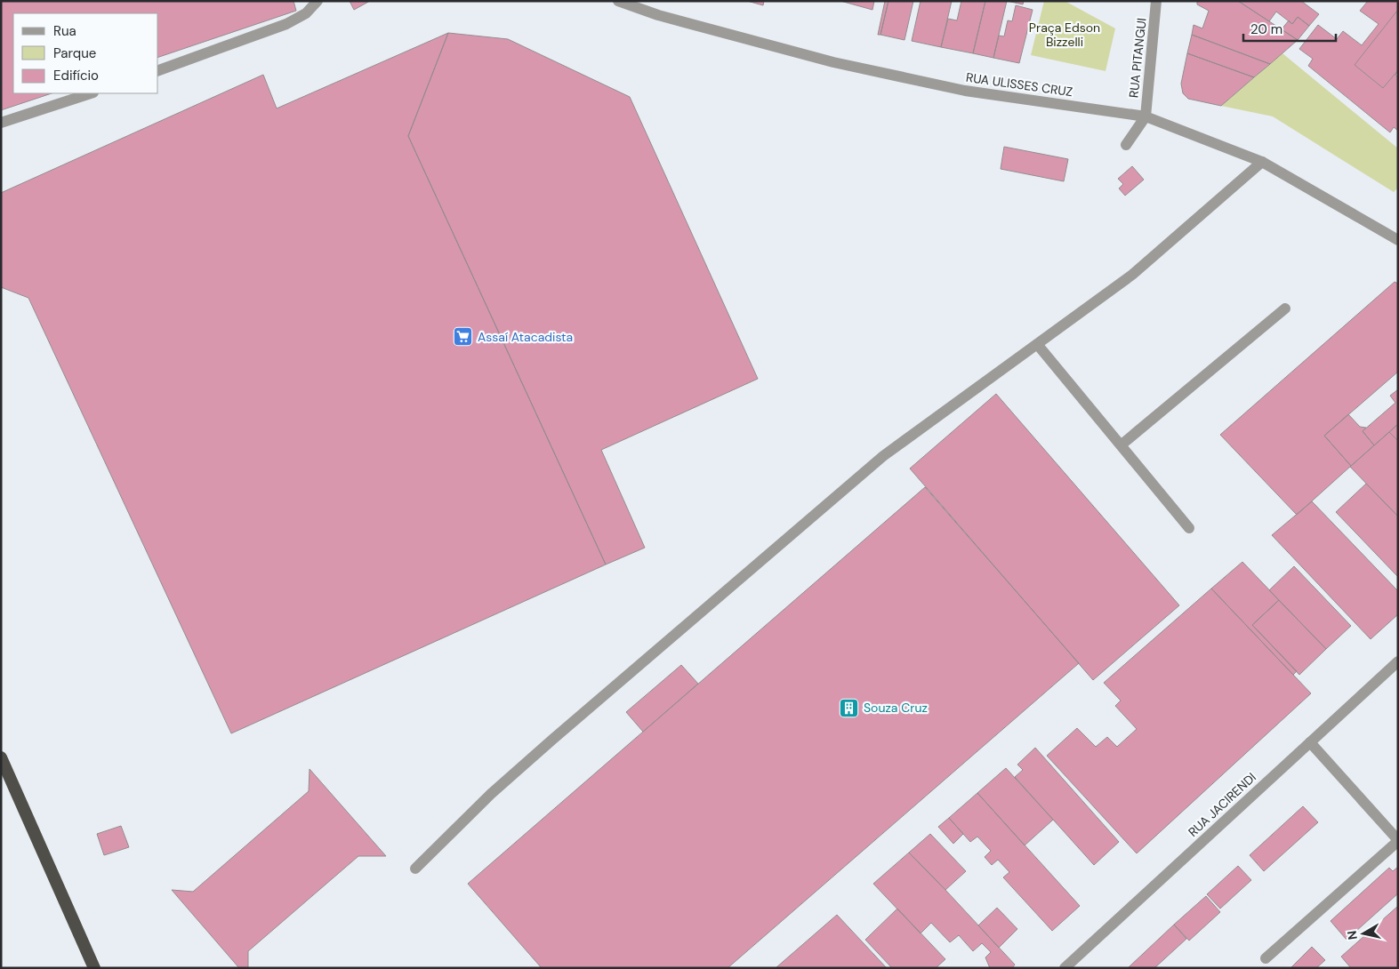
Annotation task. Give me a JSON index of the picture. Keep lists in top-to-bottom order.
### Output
{
  "streets": {
    "street": ["RUA PITANGUI", "RUA ULISSES CRUZ", "RUA JACIRENDI"]
  },
  "crossings": [
    ["RUA PITANGUI", "RUA ULISSES CRUZ"]
  ],
  "parks": ["Praça Edson Bizzelli"],
  "places": {
    "supermarket": ["Assaí Atacadista"],
    "building": ["Souza Cruz"]
  },
  "legend": ["Rua", "Parque", "Edifício"],
  "scale_bar": "20 m",
  "north": "left"
}
